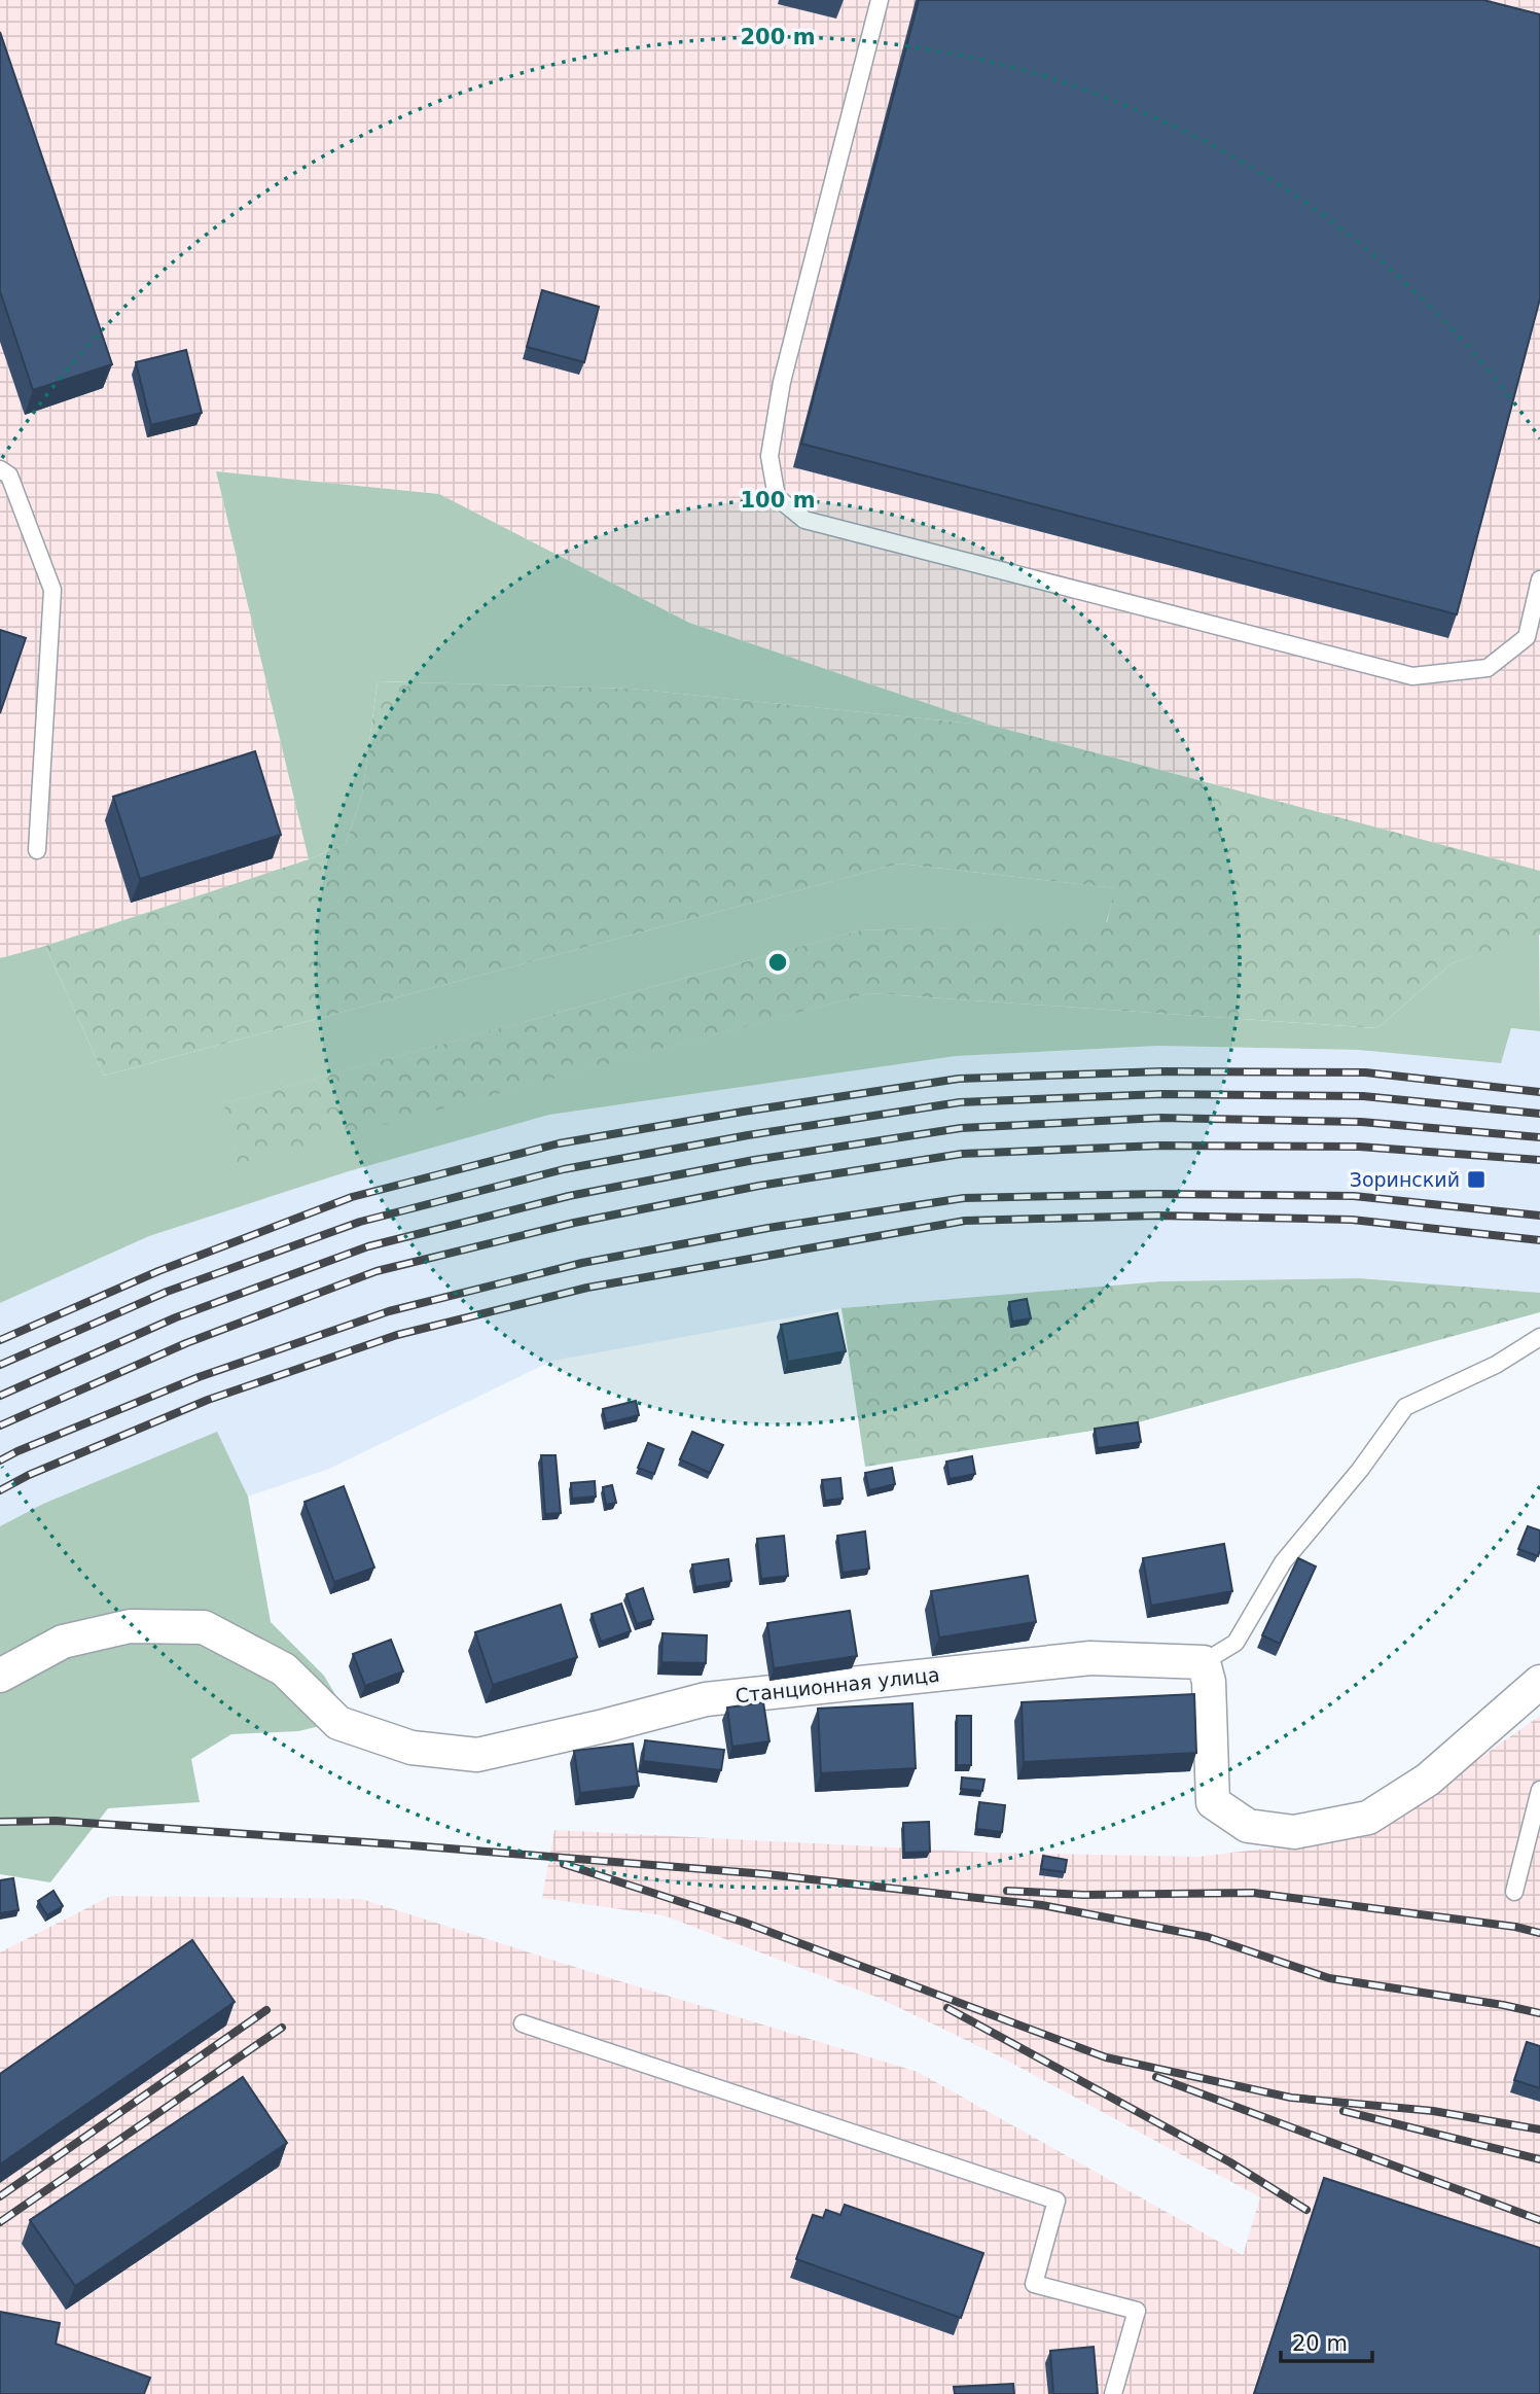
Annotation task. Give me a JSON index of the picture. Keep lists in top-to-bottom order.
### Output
{
  "streets": {
    "street": ["Станционная улица"]
  },
  "places": {
    "transit": ["Зоринский"]
  },
  "scale_bar": "20 m",
  "rings": ["200 m", "100 m"]
}
